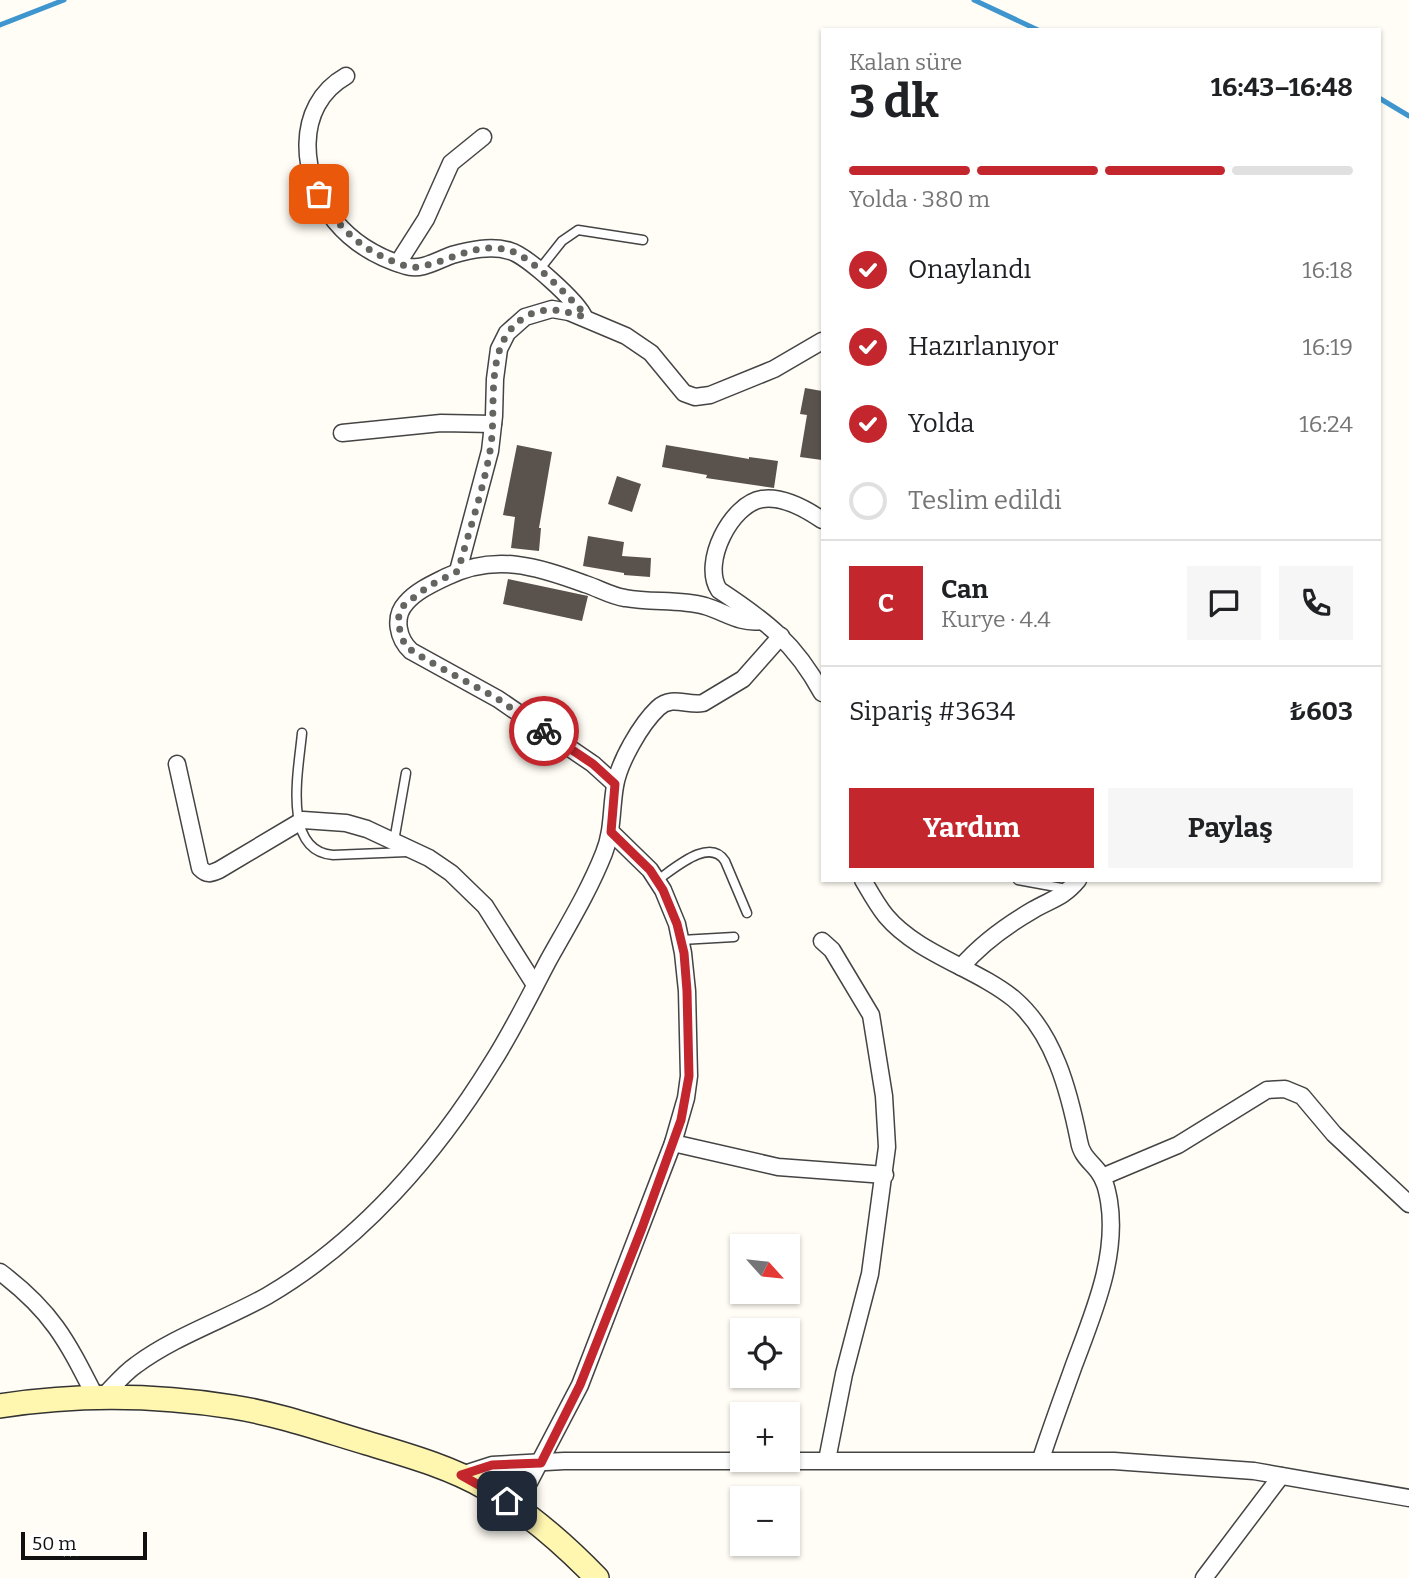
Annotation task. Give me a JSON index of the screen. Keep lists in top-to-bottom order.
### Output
{
  "scale_bar": "50 m",
  "north": "bottom right",
  "page": {
    "heading": ["3 dk", "Kalan süre", "16:43–16:48"],
    "panel": [
      "Can",
      "Kurye · 4.4",
      "Sipariş #3634",
      "₺603"
    ],
    "bar": "Yolda · 380 m",
    "list": [
      ["Onaylandı", "16:18"],
      ["Hazırlanıyor", "16:19"],
      ["Yolda", "16:24"],
      "Teslim edildi"
    ],
    "round": "C",
    "buttons": ["Yardım", "Paylaş"],
    "map_buttons": ["+", "−"],
    "scale": "50 m"
  }
}
